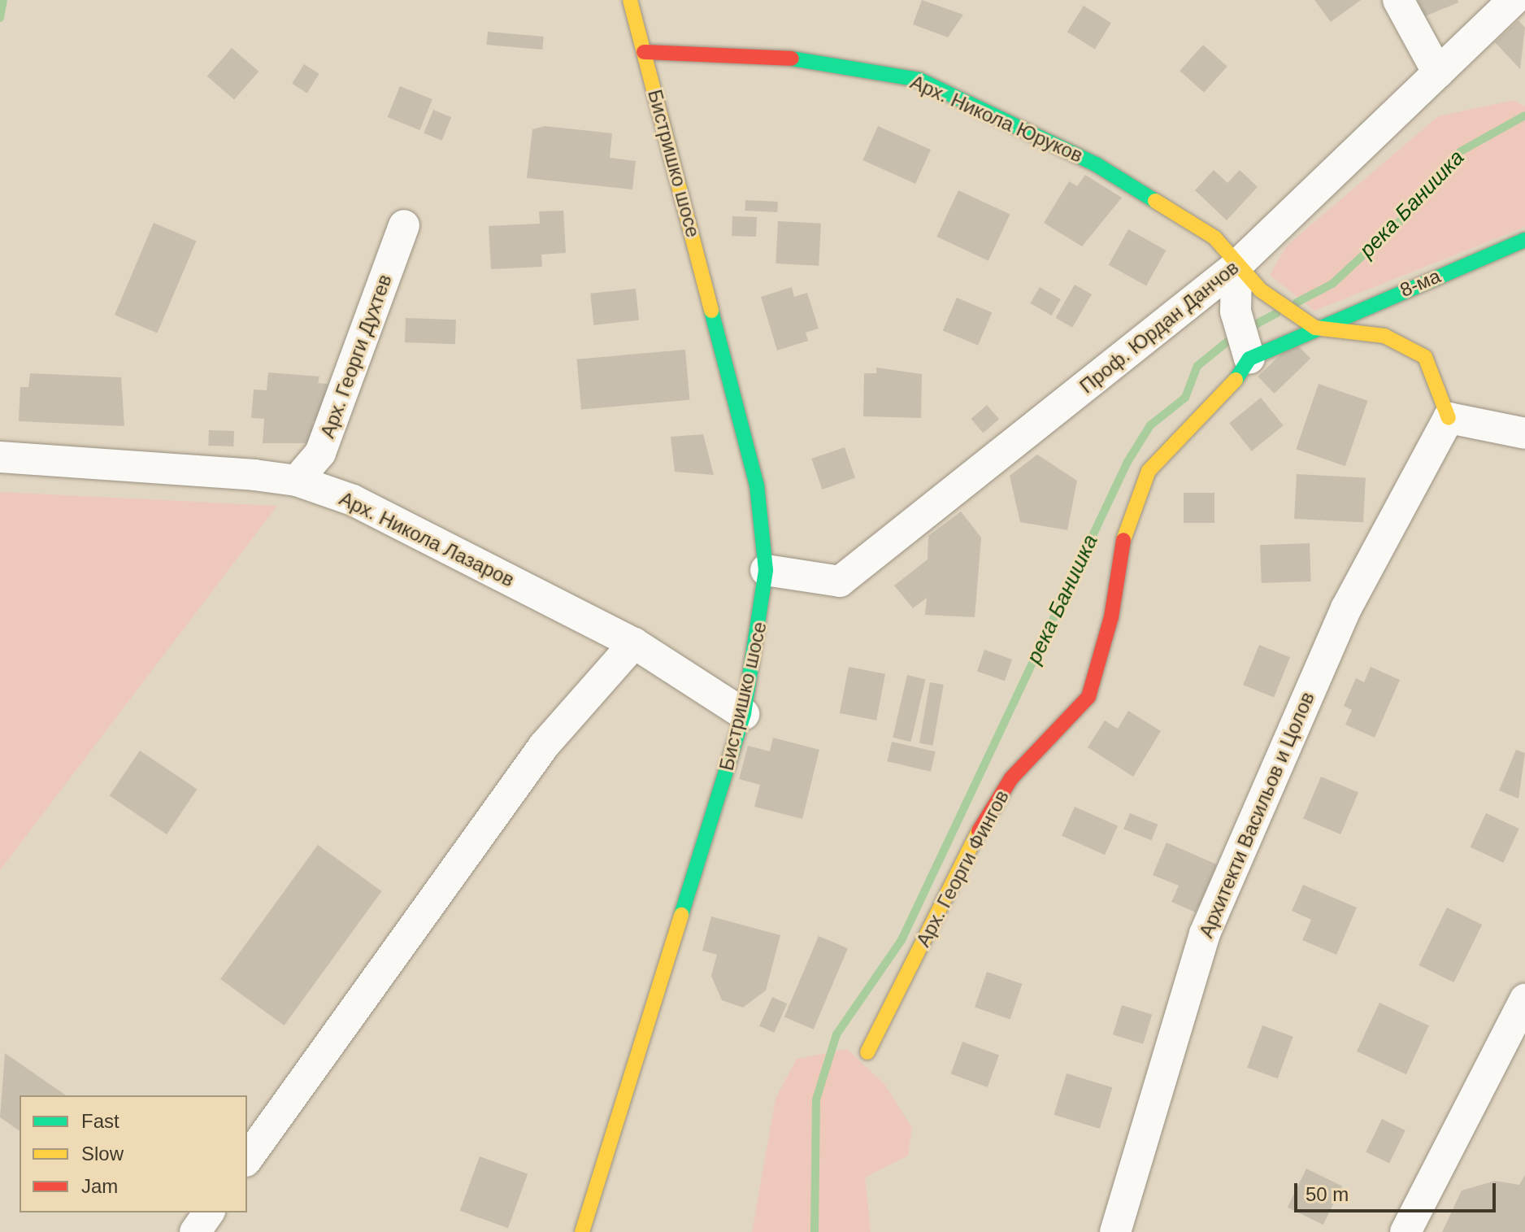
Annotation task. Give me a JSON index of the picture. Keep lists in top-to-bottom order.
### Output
{
  "streets": {
    "street": [
      "Арх. Никола Юруков",
      "Бистришко шосе",
      "8-ма",
      "Проф. Юрдан Данчов",
      "Арх. Георги Духтев",
      "Арх. Никола Лазаров",
      "Архитекти Васильов и Цолов",
      "Арх. Георги Фингов"
    ]
  },
  "crossings": [
    ["Арх. Никола Юруков", "Бистришко шосе"],
    ["Арх. Никола Юруков", "8-ма"],
    ["Арх. Никола Юруков", "Проф. Юрдан Данчов"],
    ["Бистришко шосе", "Проф. Юрдан Данчов"],
    ["Бистришко шосе", "Арх. Никола Лазаров"],
    ["Арх. Георги Духтев", "Арх. Никола Лазаров"]
  ],
  "water": ["река Банишка"],
  "legend": ["Fast", "Slow", "Jam"],
  "scale_bar": "50 m"
}
